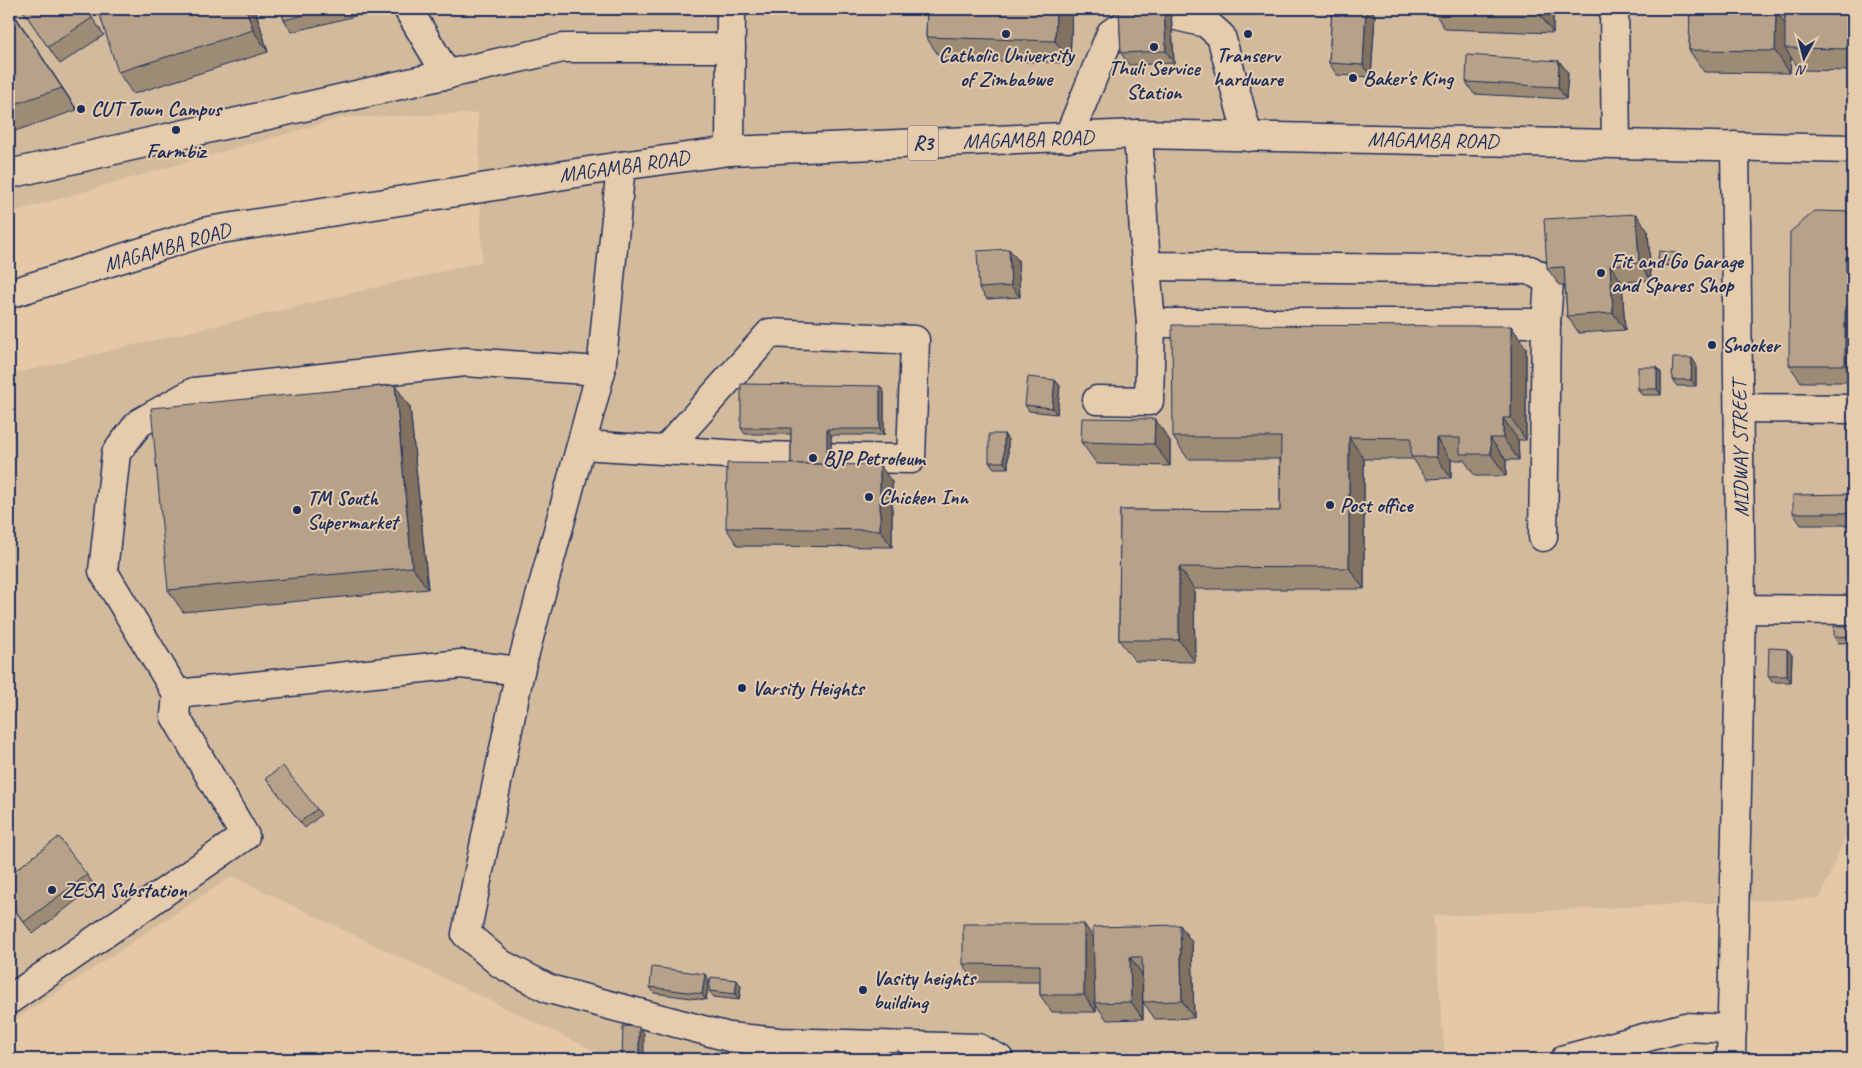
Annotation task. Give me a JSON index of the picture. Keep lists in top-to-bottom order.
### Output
{
  "streets": {
    "main road": ["MAGAMBA ROAD", "R3", "MIDWAY STREET"]
  },
  "crossings": [
    ["MAGAMBA ROAD", "MIDWAY STREET"]
  ],
  "places": [
    "Catholic University of Zimbabwe",
    "Transerv hardware",
    "Thuli Service Station",
    "Baker's King",
    "CUT Town Campus",
    "Farmbiz",
    "Fit and Go Garage and Spares Shop",
    "Snooker",
    "BJP Petroleum",
    "Chicken Inn",
    "Post office",
    "TM South Supermarket",
    "Varsity Heights",
    "ZESA Substation",
    "Vasity heights building"
  ],
  "north": "bottom"
}
